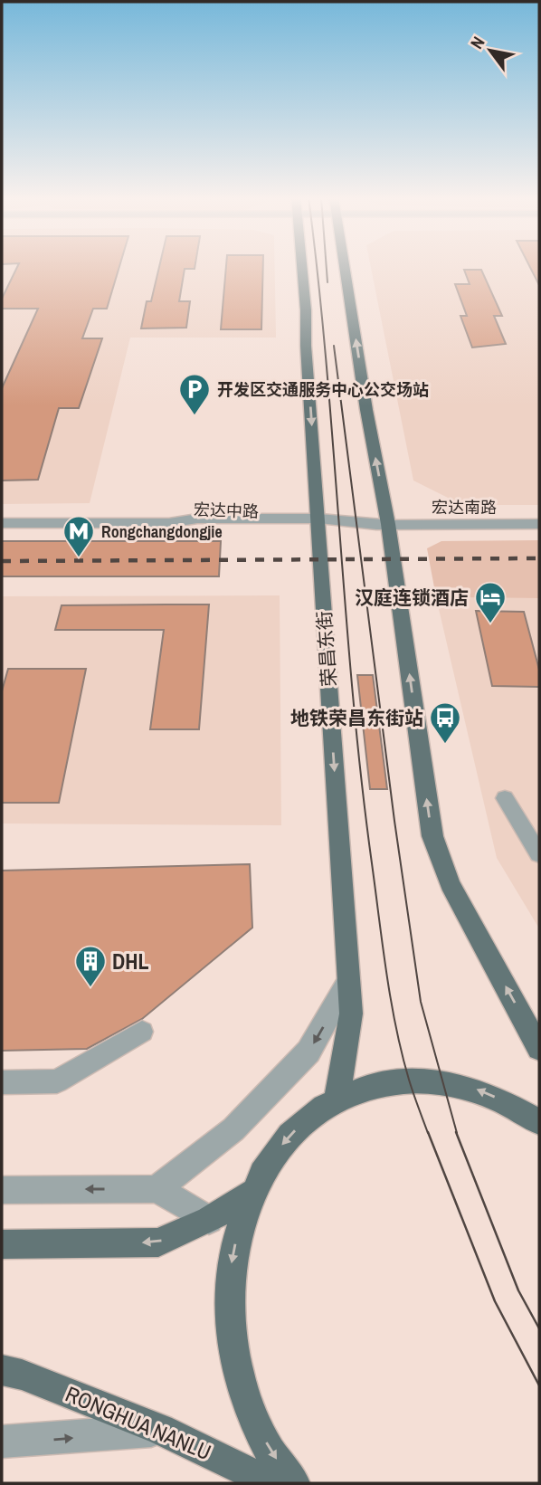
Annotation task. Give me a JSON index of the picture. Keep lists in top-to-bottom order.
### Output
{
  "streets": {
    "main road": ["荣昌东街", "RONGHUA NANLU"],
    "street": ["宏达南路", "宏达中路"]
  },
  "crossings": [
    ["宏达南路", "宏达中路"],
    ["宏达中路", "荣昌东街"]
  ],
  "places": {
    "parking": ["开发区交通服务中心公交场站"],
    "metro station": ["Rongchangdongjie"],
    "hotel": ["汉庭连锁酒店"],
    "bus stop": ["地铁荣昌东街站"],
    "building": ["DHL"]
  },
  "north": "top left"
}
